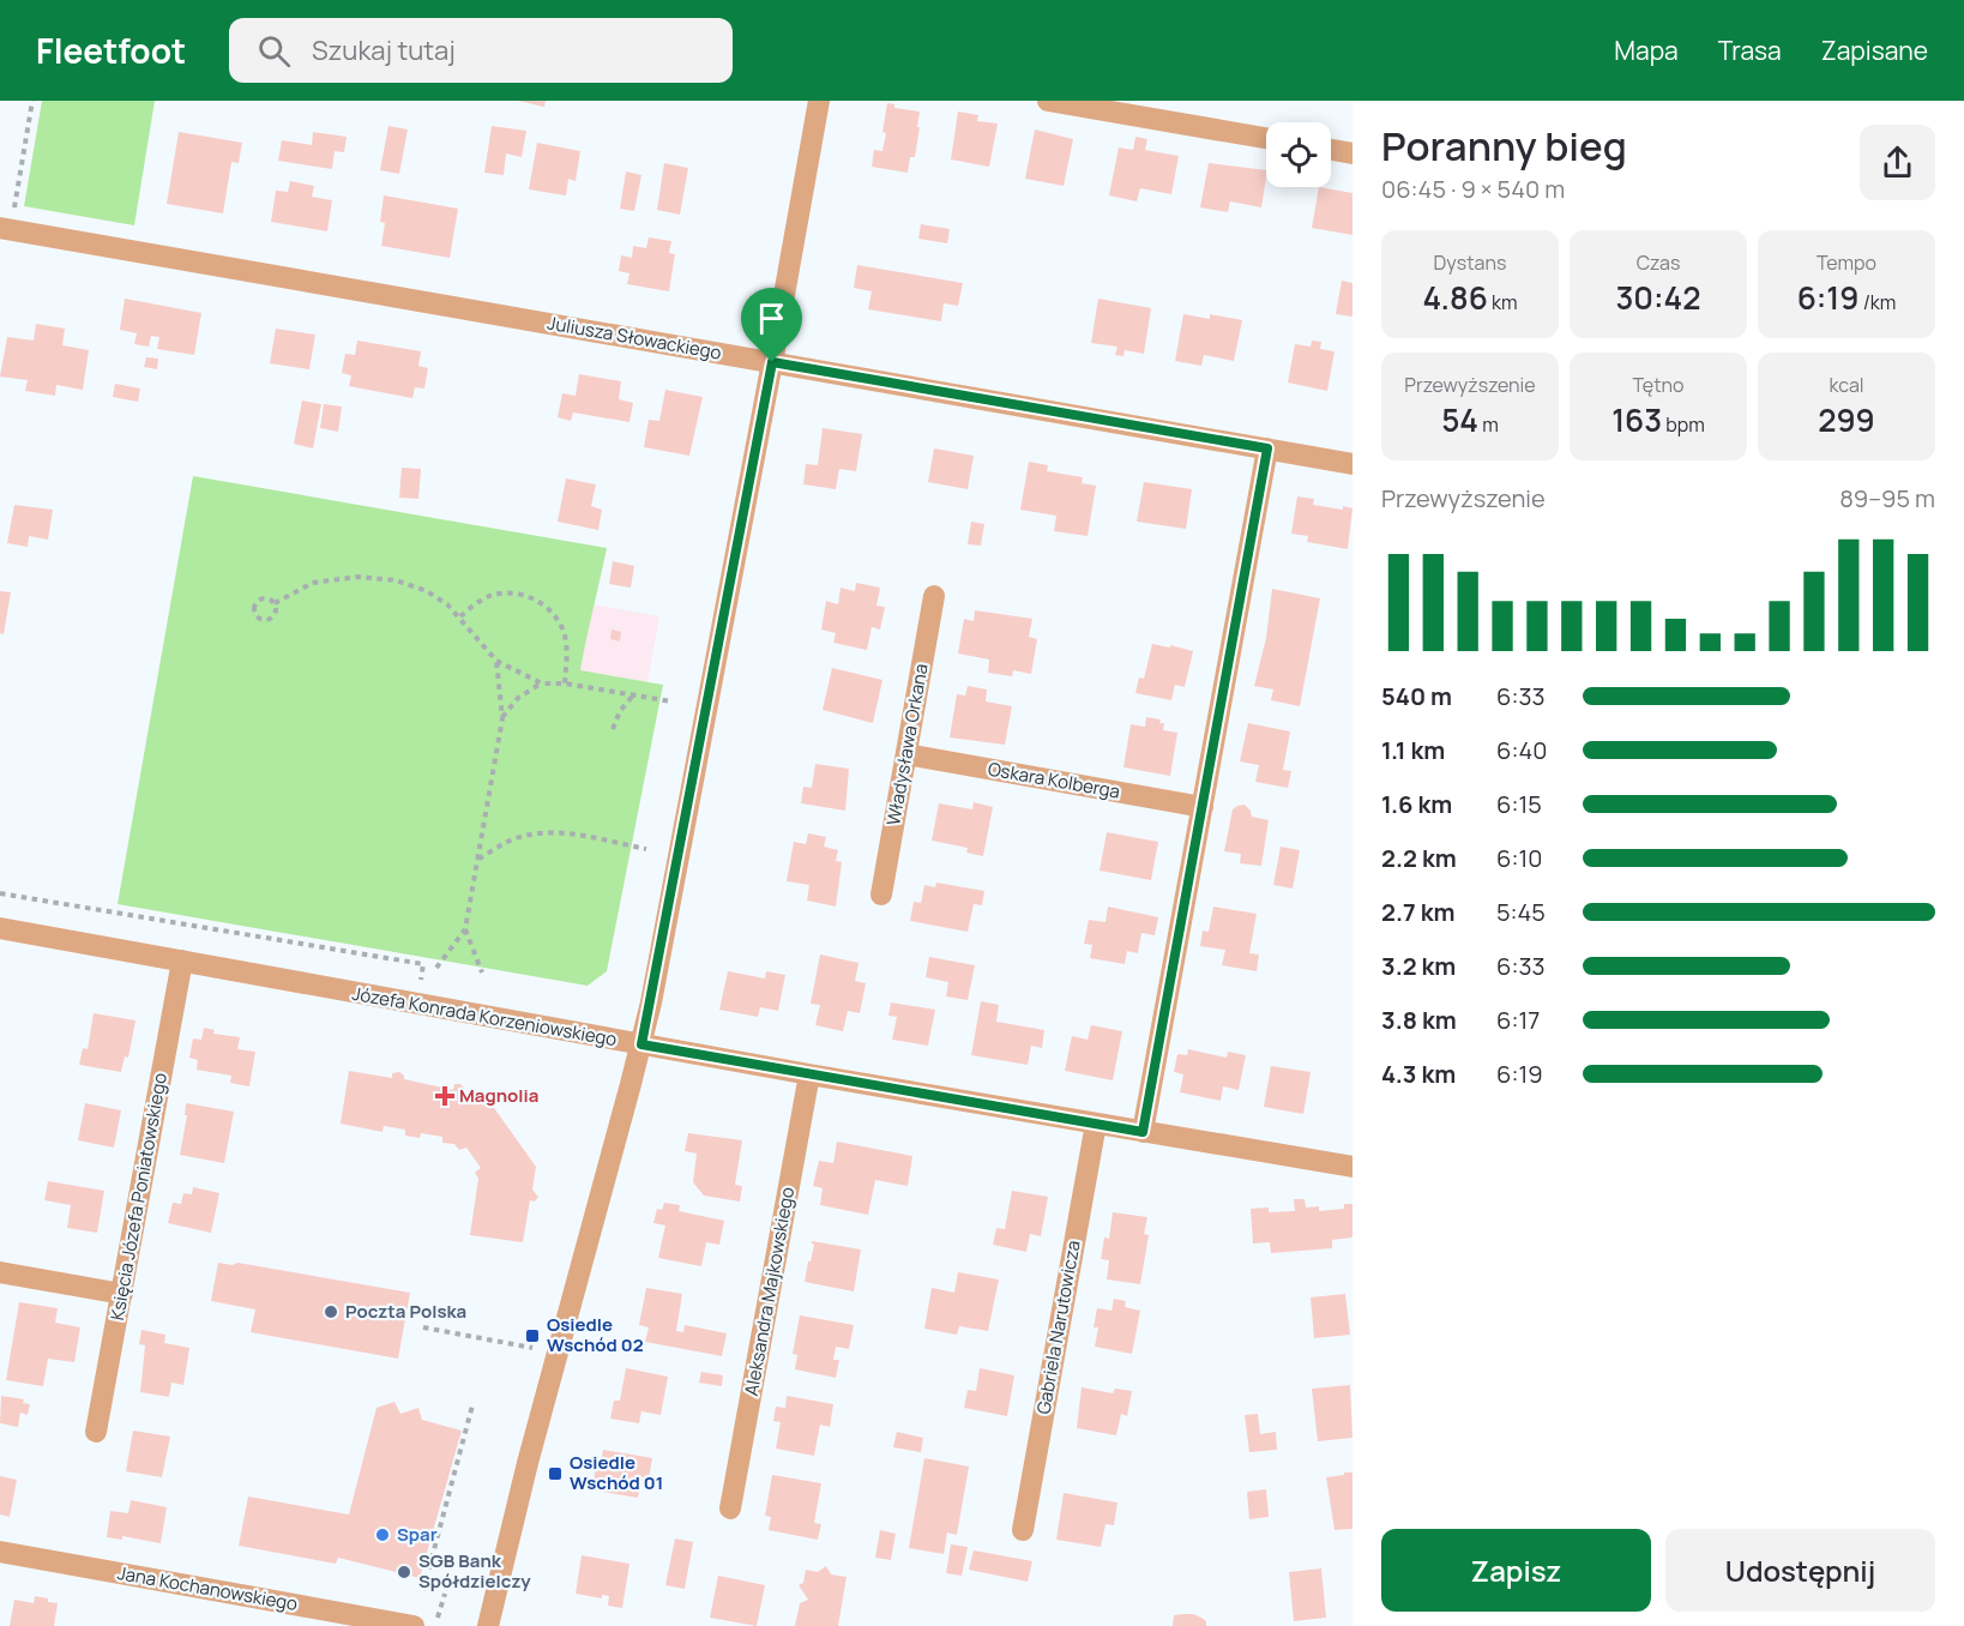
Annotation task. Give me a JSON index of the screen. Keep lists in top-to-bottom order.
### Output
{
  "streets": {
    "street": [
      "Juliusza Słowackiego",
      "Władysława Orkana",
      "Oskara Kolberga",
      "Józefa Konrada Korzeniowskiego",
      "Księcia Józefa Poniatowskiego",
      "Aleksandra Majkowskiego",
      "Gabriela Narutowicza",
      "Jana Kochanowskiego"
    ]
  },
  "crossings": [
    ["Władysława Orkana", "Oskara Kolberga"],
    ["Józefa Konrada Korzeniowskiego", "Księcia Józefa Poniatowskiego"],
    ["Józefa Konrada Korzeniowskiego", "Aleksandra Majkowskiego"],
    ["Józefa Konrada Korzeniowskiego", "Gabriela Narutowicza"]
  ],
  "places": {
    "health": ["Magnolia"],
    "other": ["Poczta Polska", "Spar", "SGB Bank Spółdzielczy"],
    "transit": ["Osiedle Wschód 02", "Osiedle Wschód 01"]
  },
  "page": {
    "header": "Fleetfoot",
    "search": "Szukaj tutaj",
    "nav": ["Mapa", "Trasa", "Zapisane"],
    "heading": ["Poranny bieg", "06:45 · 9 × 540 m"],
    "stats": [
      ["Dystans", "4.86 km"],
      ["Czas", "30:42"],
      ["Tempo", "6:19 /km"],
      ["Przewyższenie", "54 m"],
      ["Tętno", "163 bpm"],
      ["kcal", "299"]
    ],
    "chart": ["Przewyższenie", "89–95 m"],
    "list": [
      {
        "name": "540 m",
        "note": "6:33"
      },
      {
        "name": "1.1 km",
        "note": "6:40"
      },
      {
        "name": "1.6 km",
        "note": "6:15"
      },
      {
        "name": "2.2 km",
        "note": "6:10"
      },
      {
        "name": "2.7 km",
        "note": "5:45"
      },
      {
        "name": "3.2 km",
        "note": "6:33"
      },
      {
        "name": "3.8 km",
        "note": "6:17"
      },
      {
        "name": "4.3 km",
        "note": "6:19"
      }
    ],
    "buttons": ["Zapisz", "Udostępnij"]
  }
}
